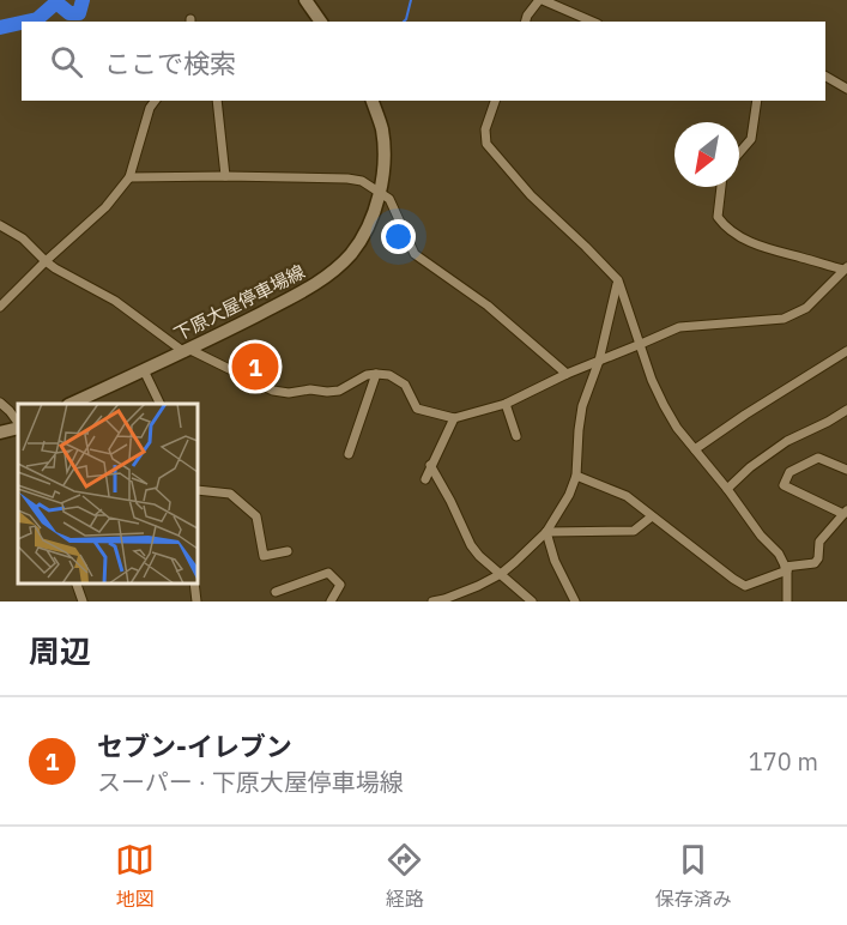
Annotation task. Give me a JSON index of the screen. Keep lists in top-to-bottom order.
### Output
{
  "streets": {
    "main road": ["下原大屋停車場線"]
  },
  "north": "bottom left",
  "page": {
    "search": "ここで検索",
    "pins": "1",
    "heading": "周辺",
    "list": [
      {
        "mark": "1",
        "name": "セブン-イレブン",
        "note": "スーパー · 下原大屋停車場線",
        "value": "170 m"
      }
    ],
    "nav": ["地図", "経路", "保存済み"]
  }
}
